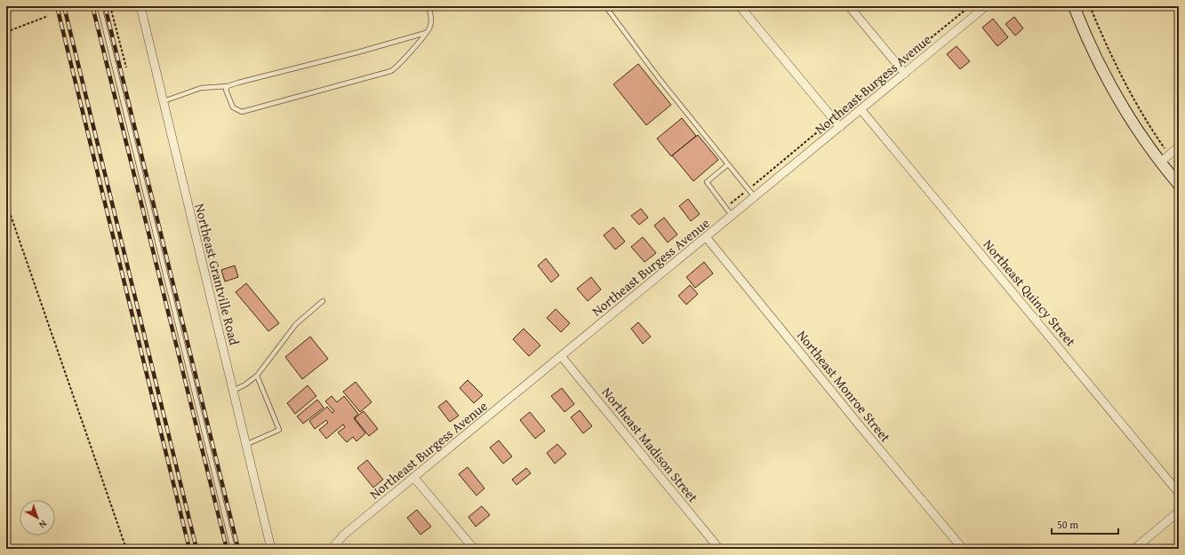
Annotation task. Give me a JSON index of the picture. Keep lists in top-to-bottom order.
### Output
{
  "streets": {
    "street": [
      "Northeast Burgess Avenue",
      "Northeast Grantville Road",
      "Northeast Quincy Street",
      "Northeast Monroe Street",
      "Northeast Madison Street"
    ]
  },
  "crossings": [
    ["Northeast Burgess Avenue", "Northeast Quincy Street"],
    ["Northeast Burgess Avenue", "Northeast Monroe Street"],
    ["Northeast Burgess Avenue", "Northeast Madison Street"]
  ],
  "scale_bar": "50 m",
  "north": "bottom right"
}
